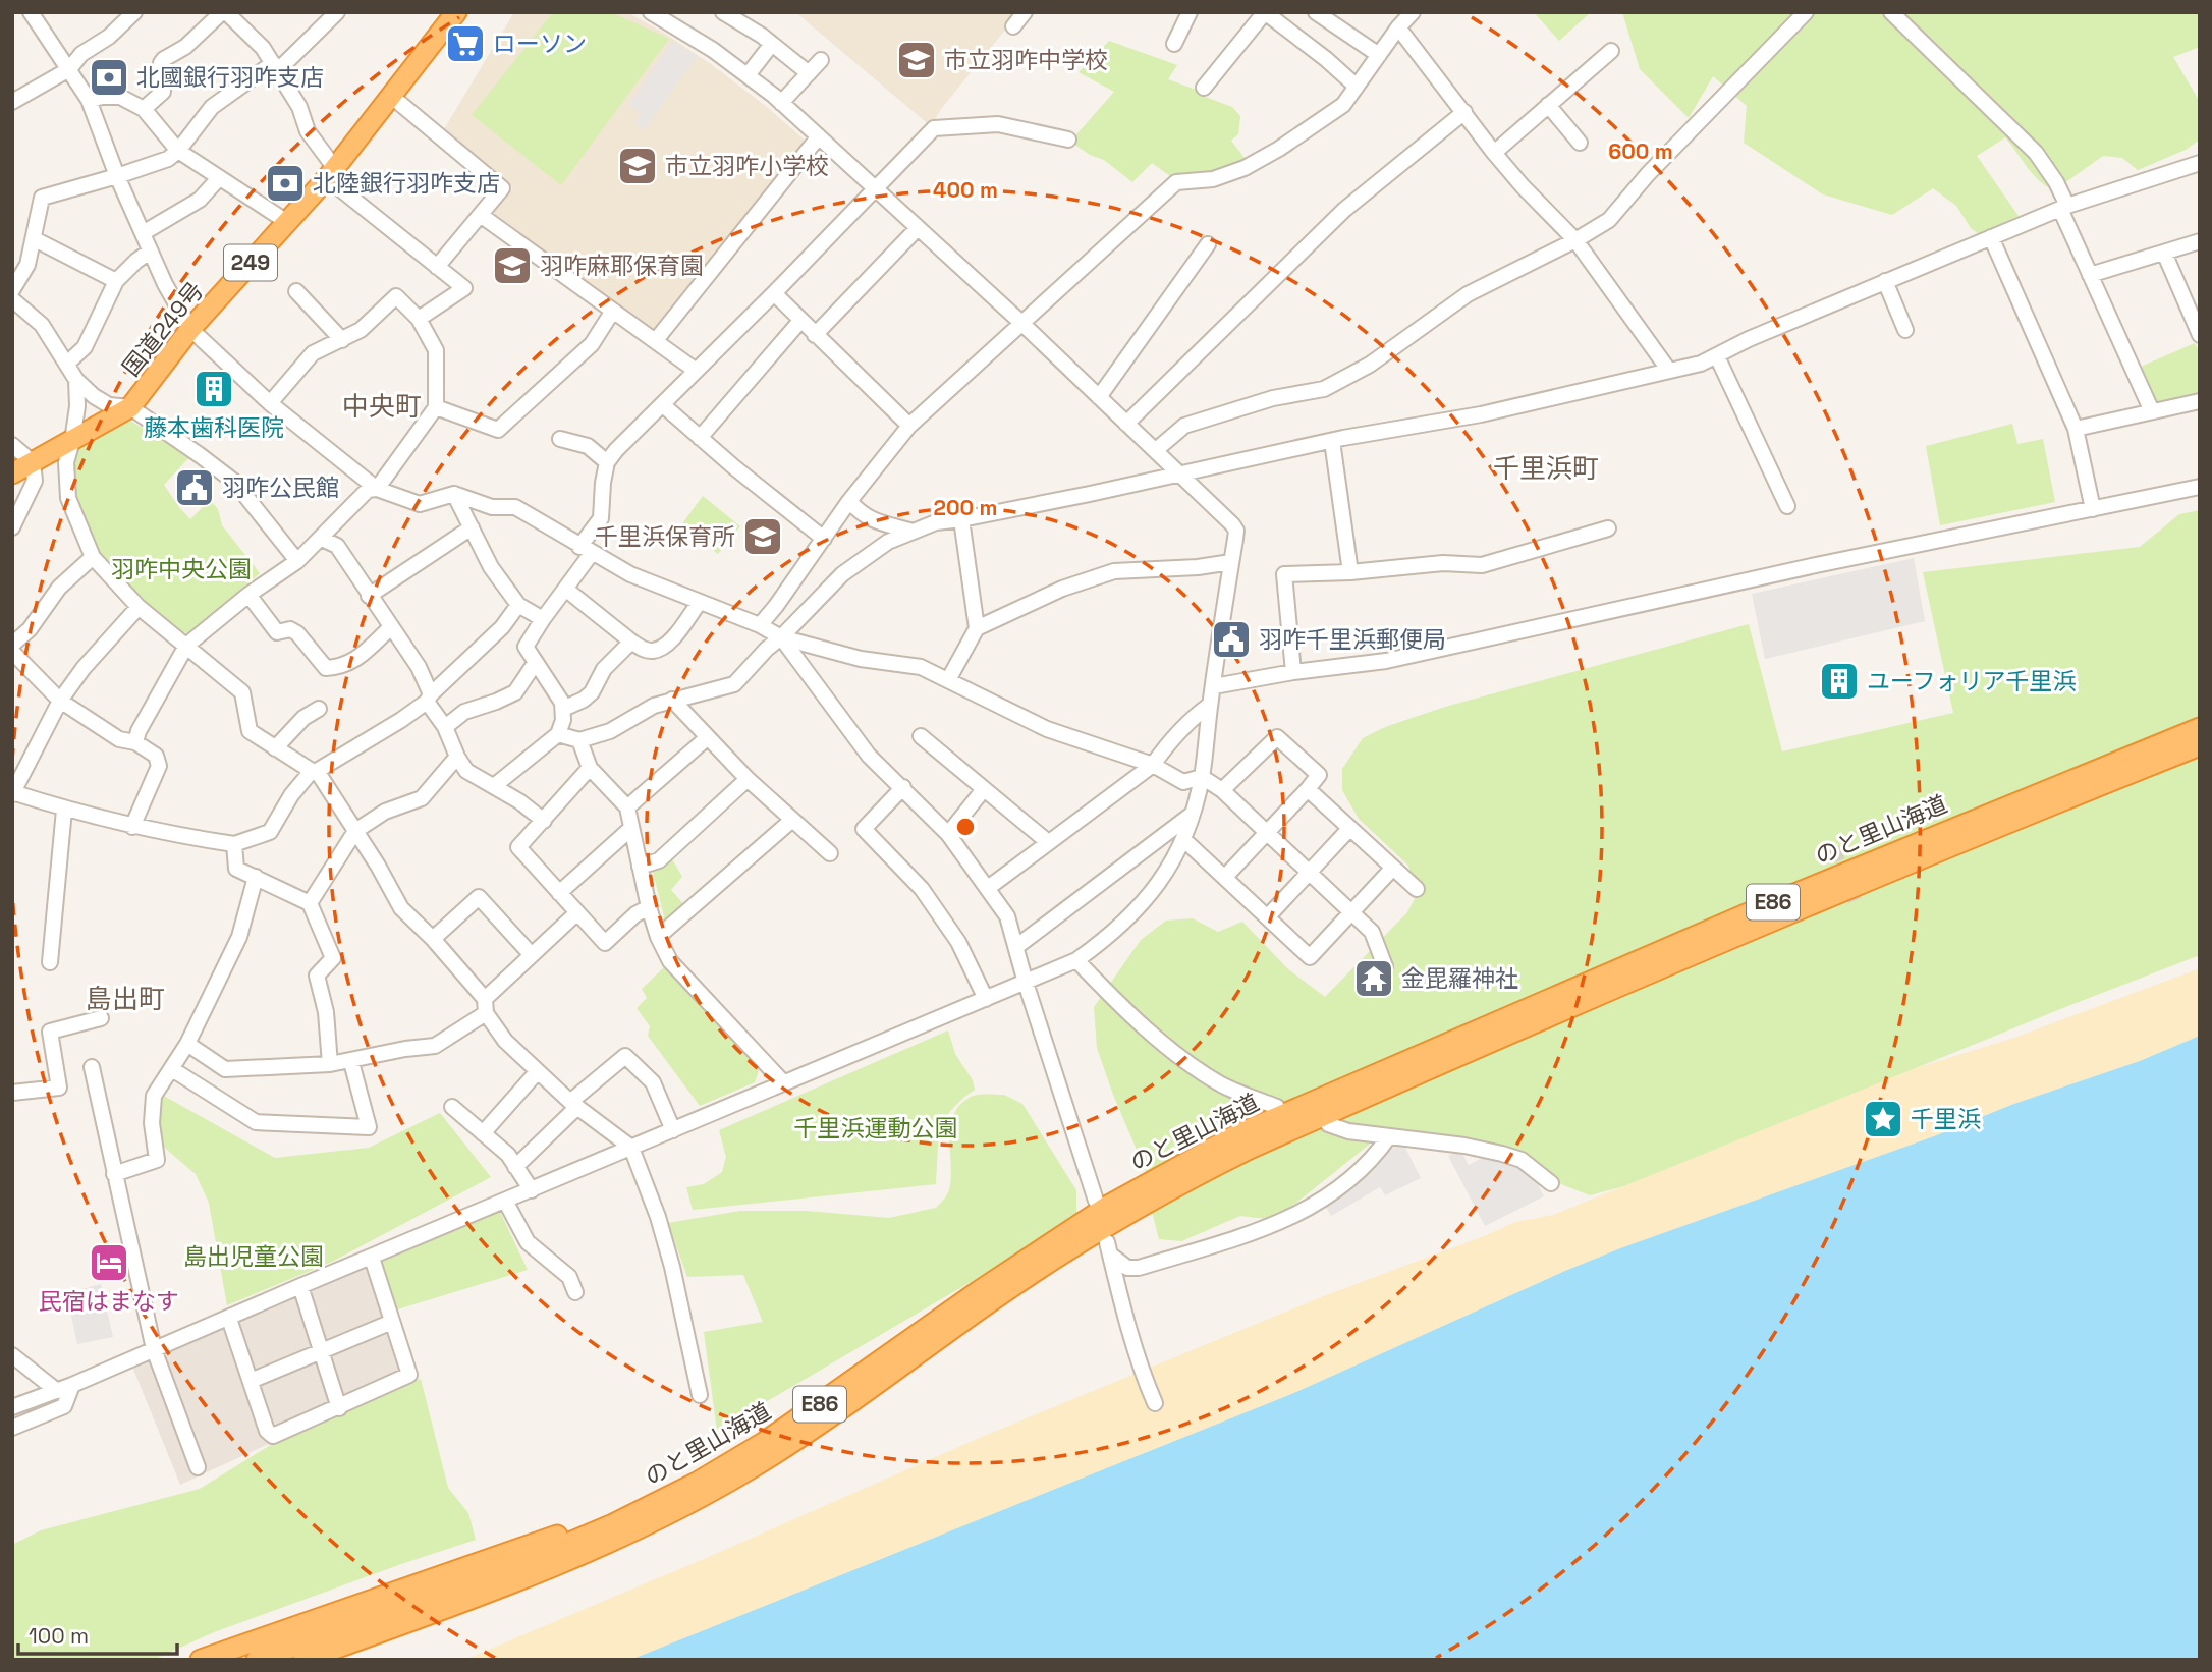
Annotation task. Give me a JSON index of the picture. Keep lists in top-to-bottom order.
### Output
{
  "streets": {
    "highway": [
      "249",
      "国道249号",
      "のと里山海道",
      "E86"
    ]
  },
  "districts": ["中央町", "千里浜町", "島出町"],
  "parks": ["羽咋中央公園", "千里浜運動公園", "島出児童公園"],
  "places": {
    "supermarket": ["ローソン"],
    "school or university": [
      "市立羽咋中学校",
      "市立羽咋小学校",
      "羽咋麻耶保育園",
      "千里浜保育所"
    ],
    "bank": ["北國銀行羽咋支店", "北陸銀行羽咋支店"],
    "building": ["藤本歯科医院", "ユーフォリア千里浜"],
    "public building": ["羽咋公民館", "羽咋千里浜郵便局"],
    "temple": ["金毘羅神社"],
    "place": ["千里浜"],
    "hotel": ["民宿はまなす"]
  },
  "scale_bar": "100 m",
  "rings": ["600 m", "400 m", "200 m"]
}
